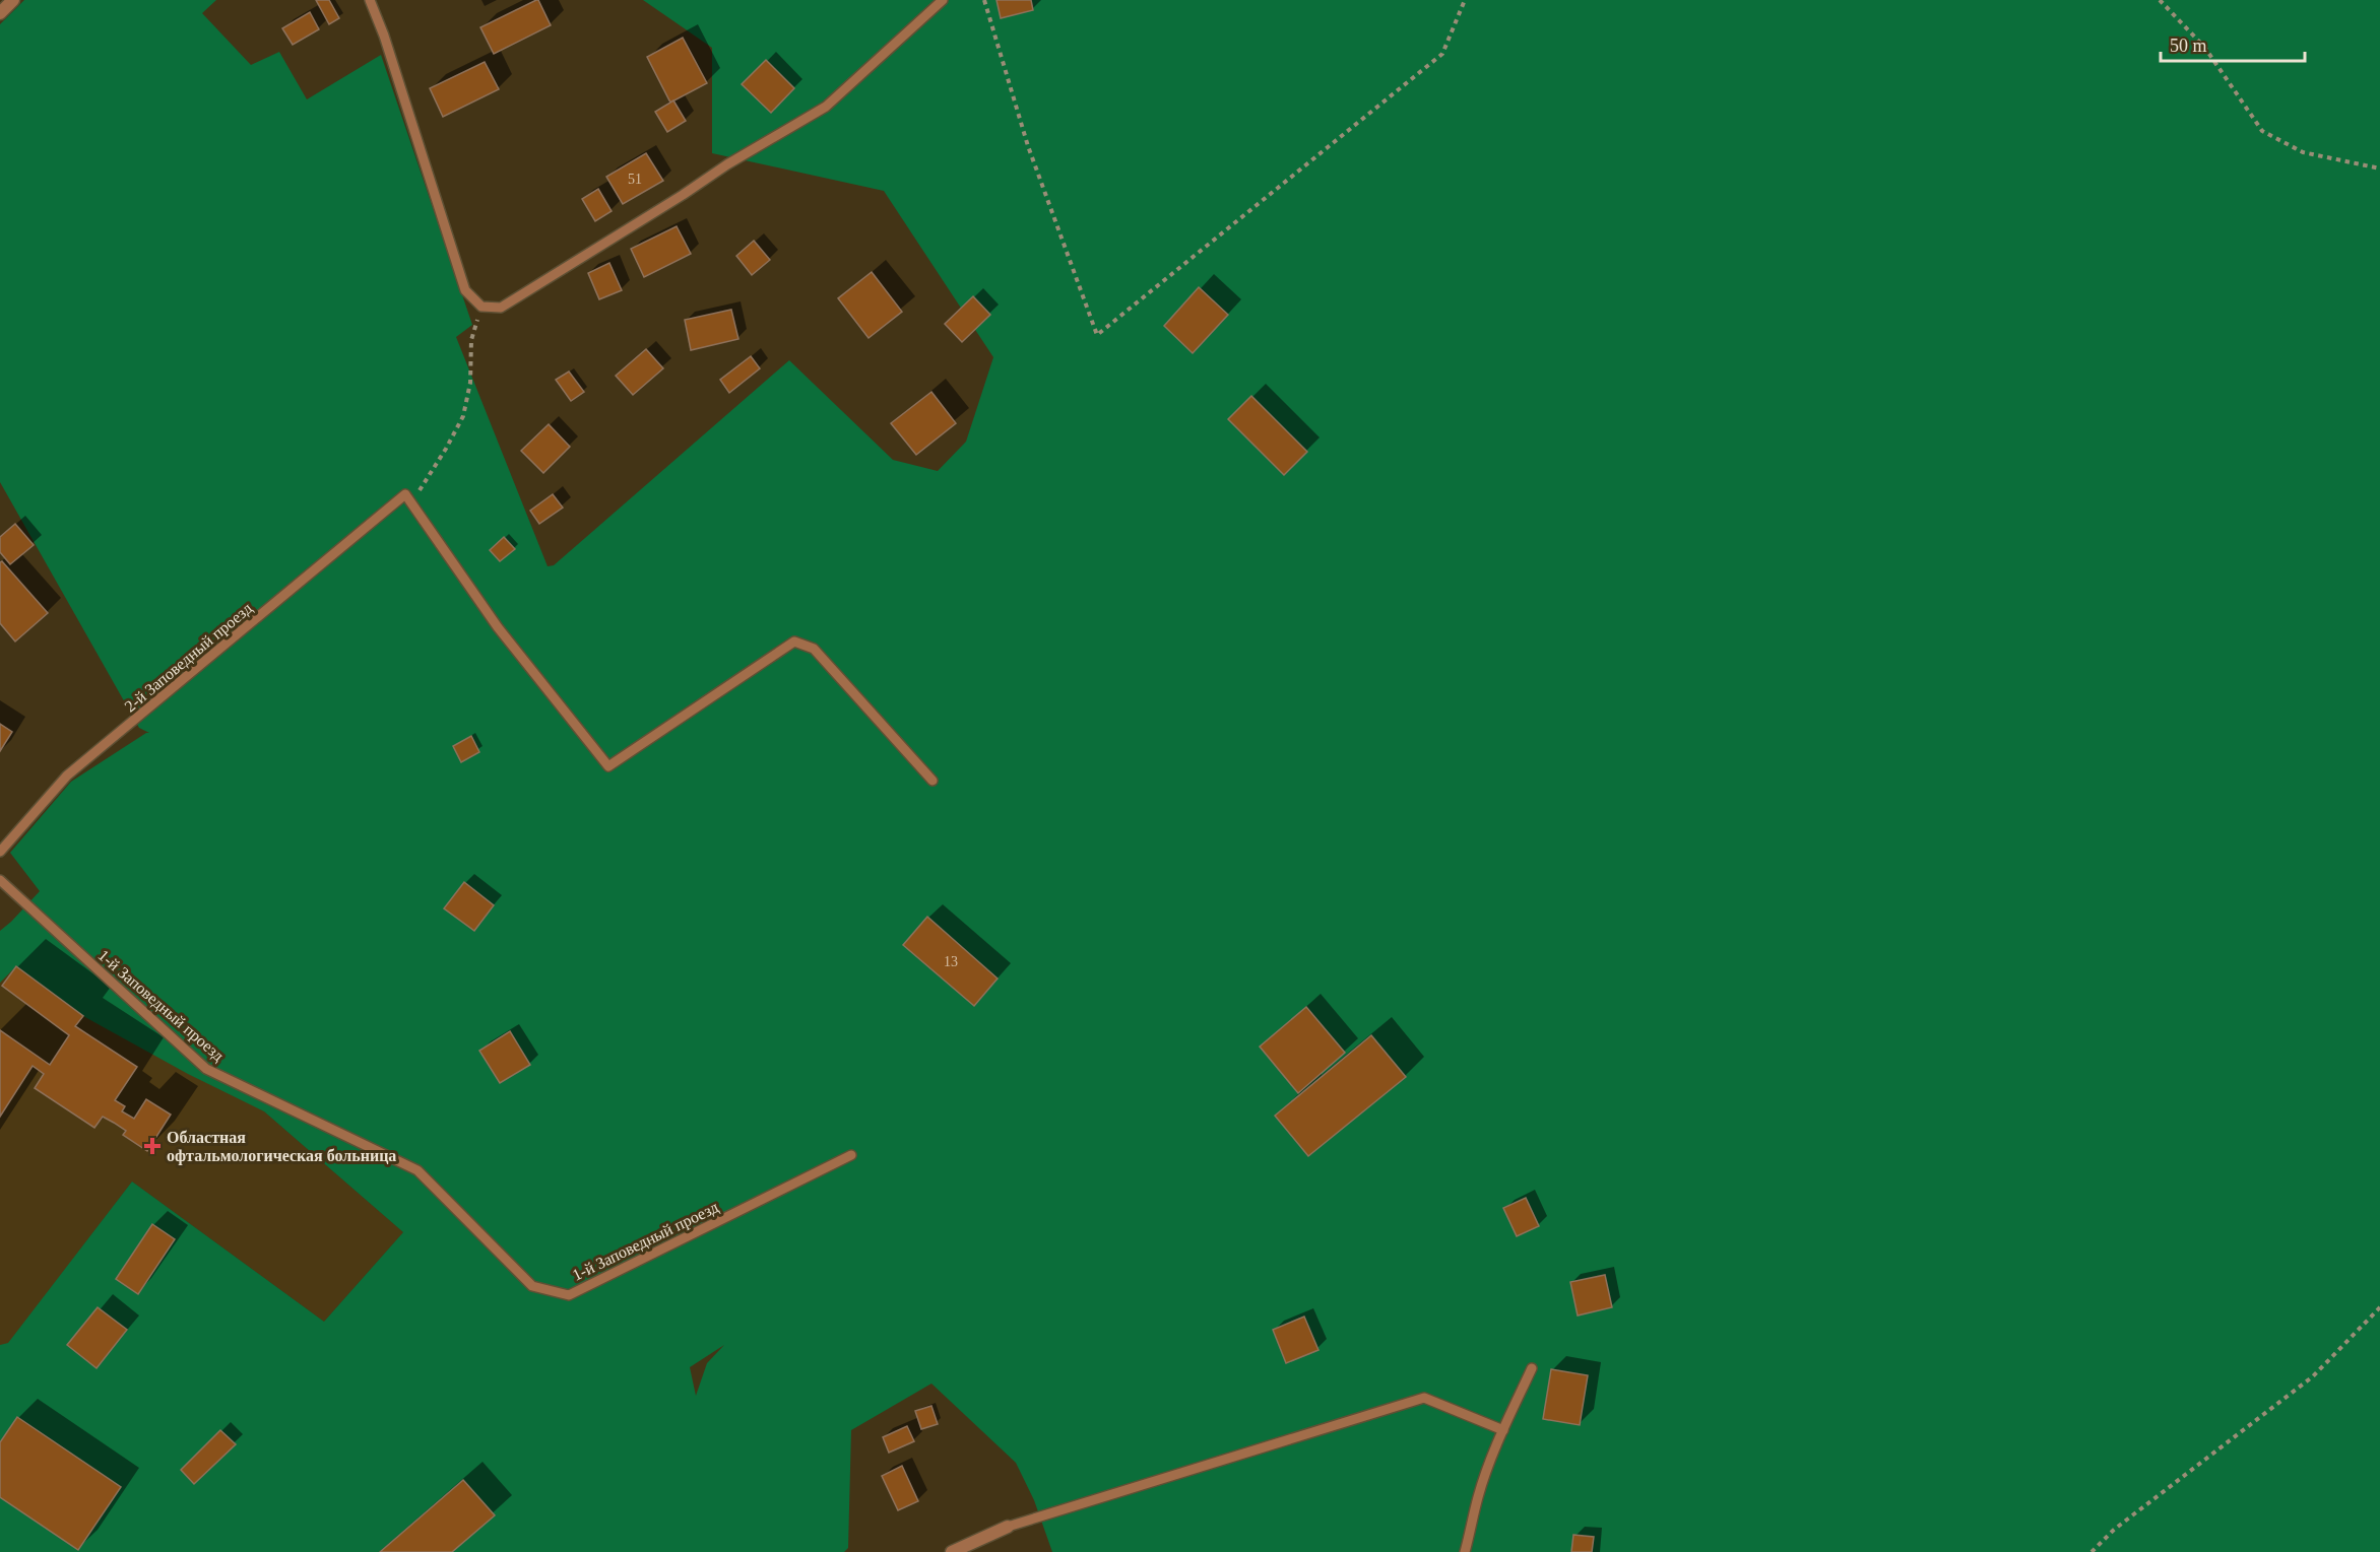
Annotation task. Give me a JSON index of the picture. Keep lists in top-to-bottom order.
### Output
{
  "streets": {
    "lane": ["2-й Заповедный проезд", "1-й Заповедный проезд"]
  },
  "places": {
    "health": ["Областная офтальмологическая больница"]
  },
  "house_numbers": ["51", "13"],
  "scale_bar": "50 m"
}
